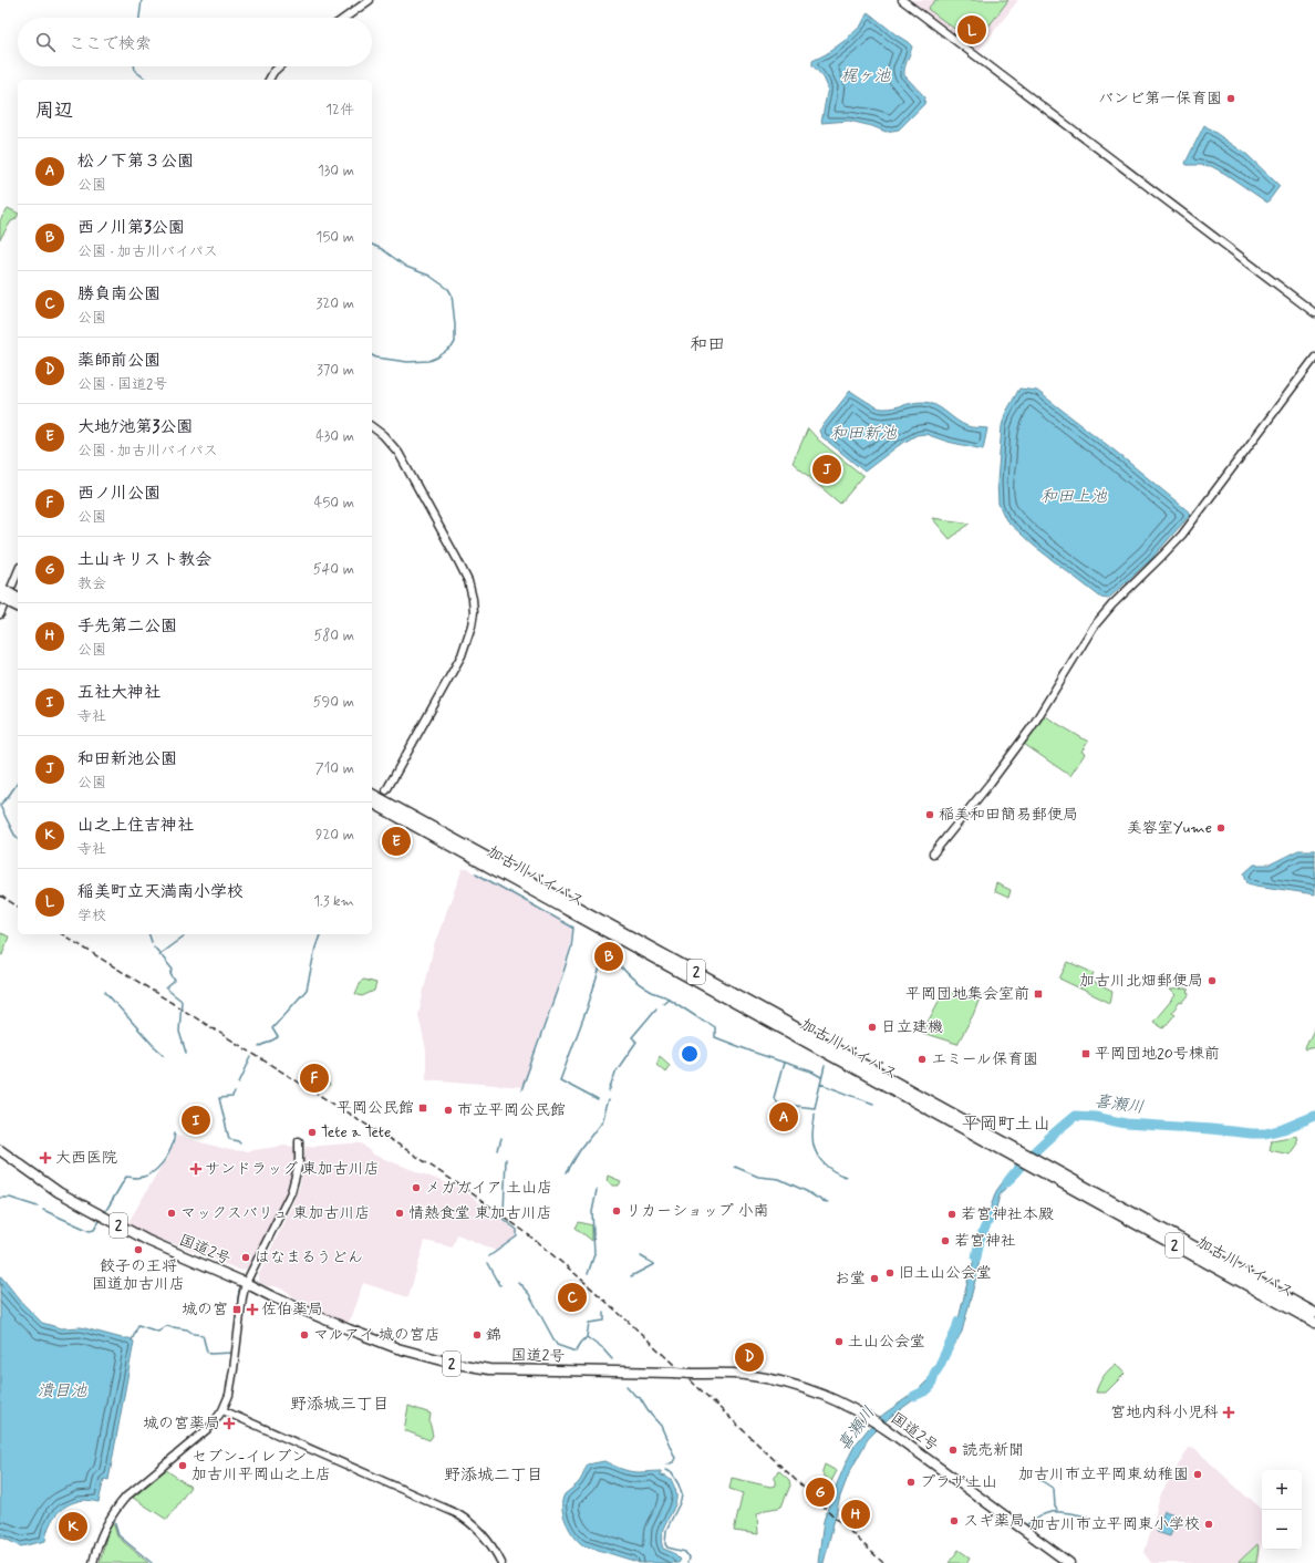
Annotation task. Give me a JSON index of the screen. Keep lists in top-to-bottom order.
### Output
{
  "streets": {
    "highway": ["加古川バイパス", "2", "国道2号"]
  },
  "districts": [
    "和田",
    "平岡町土山",
    "野添城三丁目",
    "野添城二丁目"
  ],
  "water": [
    "梶ヶ池",
    "和田新池",
    "和田上池",
    "喜瀬川",
    "潰目池"
  ],
  "places": {
    "other": [
      "バンビ第一保育園",
      "稲美和田簡易郵便局",
      "美容室Yume",
      "加古川北畑郵便局",
      "日立建機",
      "エミール保育園",
      "市立平岡公民館",
      "Tete a Tete",
      "メガガイア 土山店",
      "リカーショップ 小南",
      "マックスバリュ 東加古川店",
      "情熱食堂 東加古川店",
      "若宮神社本殿",
      "若宮神社",
      "餃子の王将 国道加古川店",
      "はなまるうどん",
      "旧土山公会堂",
      "お堂",
      "マルアイ 城の宮店",
      "錦",
      "土山公会堂",
      "読売新聞",
      "セブン-イレブン 加古川平岡山之上店",
      "加古川市立平岡東幼稚園",
      "プラザ土山",
      "スギ薬局",
      "加古川市立平岡東小学校"
    ],
    "transit": [
      "平岡団地集会室前",
      "平岡団地20号棟前",
      "平岡公民館",
      "城の宮"
    ],
    "health": [
      "大西医院",
      "サンドラッグ 東加古川店",
      "佐伯薬局",
      "宮地内科小児科",
      "城の宮薬局"
    ]
  },
  "page": {
    "pins": [
      "L",
      "J",
      "E",
      "B",
      "F",
      "A",
      "I",
      "C",
      "D",
      "G",
      "H",
      "K"
    ],
    "search": "ここで検索",
    "heading": ["周辺", "12件"],
    "list": [
      {
        "mark": "A",
        "name": "松ノ下第３公園",
        "note": "公園",
        "value": "130 m"
      },
      {
        "mark": "B",
        "name": "西ノ川第3公園",
        "note": "公園 · 加古川バイパス",
        "value": "150 m"
      },
      {
        "mark": "C",
        "name": "勝負南公園",
        "note": "公園",
        "value": "320 m"
      },
      {
        "mark": "D",
        "name": "薬師前公園",
        "note": "公園 · 国道2号",
        "value": "370 m"
      },
      {
        "mark": "E",
        "name": "大地ｹ池第3公園",
        "note": "公園 · 加古川バイパス",
        "value": "430 m"
      },
      {
        "mark": "F",
        "name": "西ノ川公園",
        "note": "公園",
        "value": "450 m"
      },
      {
        "mark": "G",
        "name": "土山キリスト教会",
        "note": "教会",
        "value": "540 m"
      },
      {
        "mark": "H",
        "name": "手先第二公園",
        "note": "公園",
        "value": "580 m"
      },
      {
        "mark": "I",
        "name": "五社大神社",
        "note": "寺社",
        "value": "590 m"
      },
      {
        "mark": "J",
        "name": "和田新池公園",
        "note": "公園",
        "value": "710 m"
      },
      {
        "mark": "K",
        "name": "山之上住吉神社",
        "note": "寺社",
        "value": "920 m"
      },
      {
        "mark": "L",
        "name": "稲美町立天満南小学校",
        "note": "学校",
        "value": "1.3 km"
      }
    ],
    "map_buttons": ["+", "−"]
  }
}
